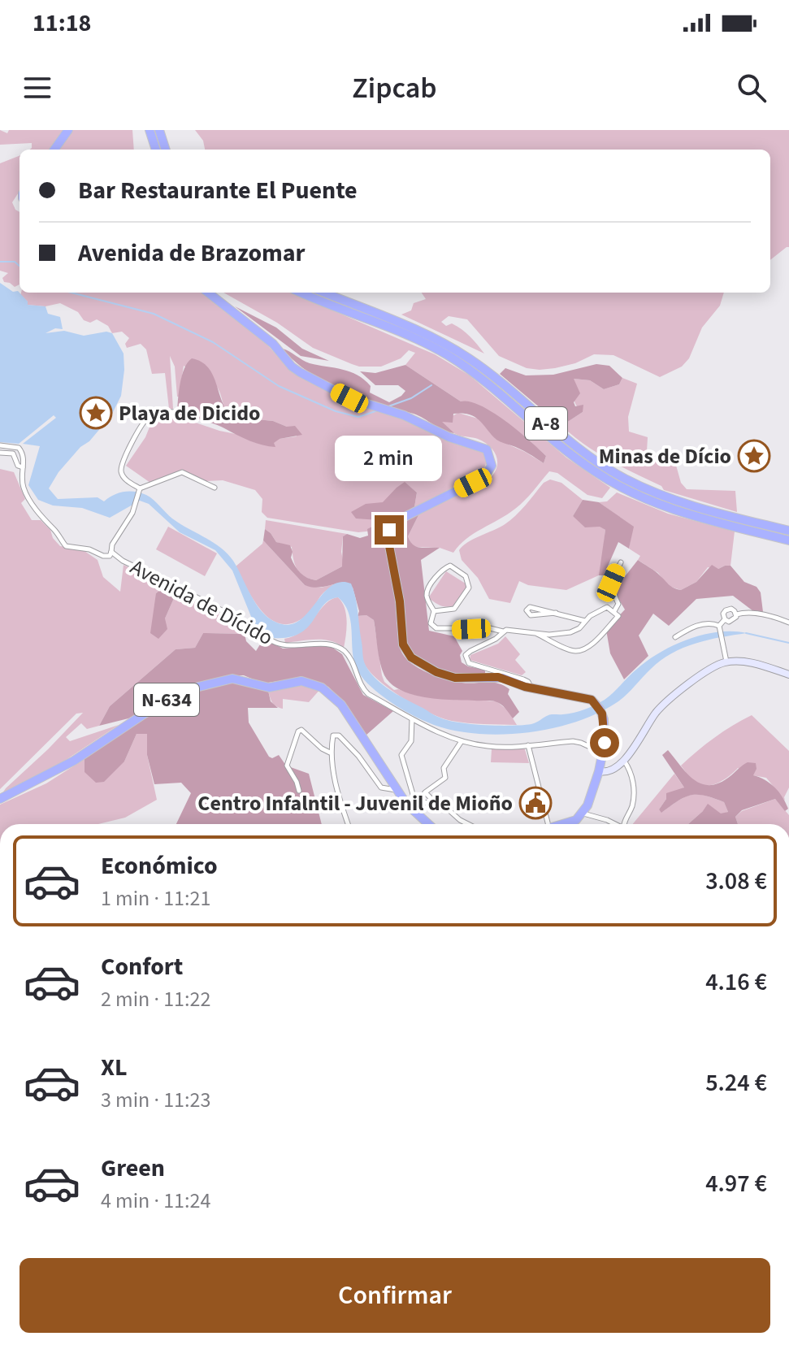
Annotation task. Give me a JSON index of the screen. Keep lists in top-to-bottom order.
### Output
{
  "streets": {
    "highway": ["A-8", "N-634"],
    "street": ["Avenida de Dícido"]
  },
  "places": {
    "place": ["Playa de Dicido", "Minas de Dício"],
    "public building": ["Centro Infalntil - Juvenil de Mioño"]
  },
  "page": {
    "status": "11:18",
    "header": "Zipcab",
    "banner": ["Bar Restaurante El Puente", "Avenida de Brazomar"],
    "bubble": "2 min",
    "list": [
      {
        "name": "Económico",
        "note": "1 min · 11:21",
        "value": "3.08 €"
      },
      {
        "name": "Confort",
        "note": "2 min · 11:22",
        "value": "4.16 €"
      },
      {
        "name": "XL",
        "note": "3 min · 11:23",
        "value": "5.24 €"
      },
      {
        "name": "Green",
        "note": "4 min · 11:24",
        "value": "4.97 €"
      }
    ],
    "buttons": "Confirmar"
  }
}
